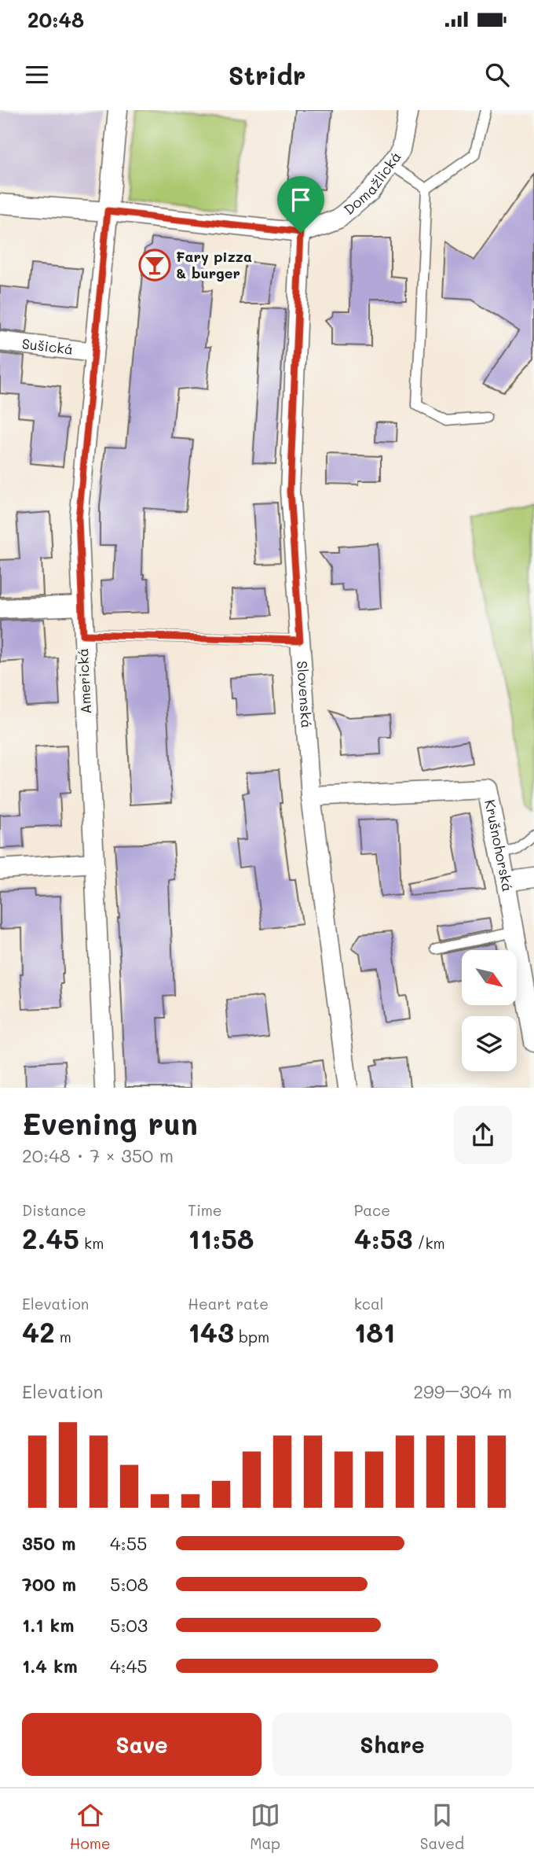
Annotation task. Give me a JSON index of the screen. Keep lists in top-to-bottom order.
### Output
{
  "streets": {
    "street": [
      "Domažlická",
      "Sušická",
      "Americká",
      "Slovenská",
      "Krušnohorská"
    ]
  },
  "crossings": [
    ["Domažlická", "Americká"],
    ["Domažlická", "Slovenská"],
    ["Sušická", "Americká"],
    ["Slovenská", "Krušnohorská"]
  ],
  "places": {
    "bar": ["Fary pizza & burger"]
  },
  "north": "bottom right",
  "page": {
    "status": "20:48",
    "header": "Stridr",
    "heading": ["Evening run", "20:48 · 7 × 350 m"],
    "stats": [
      ["Distance", "2.45 km"],
      ["Time", "11:58"],
      ["Pace", "4:53 /km"],
      ["Elevation", "42 m"],
      ["Heart rate", "143 bpm"],
      ["kcal", "181"]
    ],
    "chart": ["Elevation", "299–304 m"],
    "list": [
      {
        "name": "350 m",
        "note": "4:55"
      },
      {
        "name": "700 m",
        "note": "5:08"
      },
      {
        "name": "1.1 km",
        "note": "5:03"
      },
      {
        "name": "1.4 km",
        "note": "4:45"
      }
    ],
    "buttons": ["Save", "Share"],
    "tabs": ["Home", "Map", "Saved"]
  }
}
